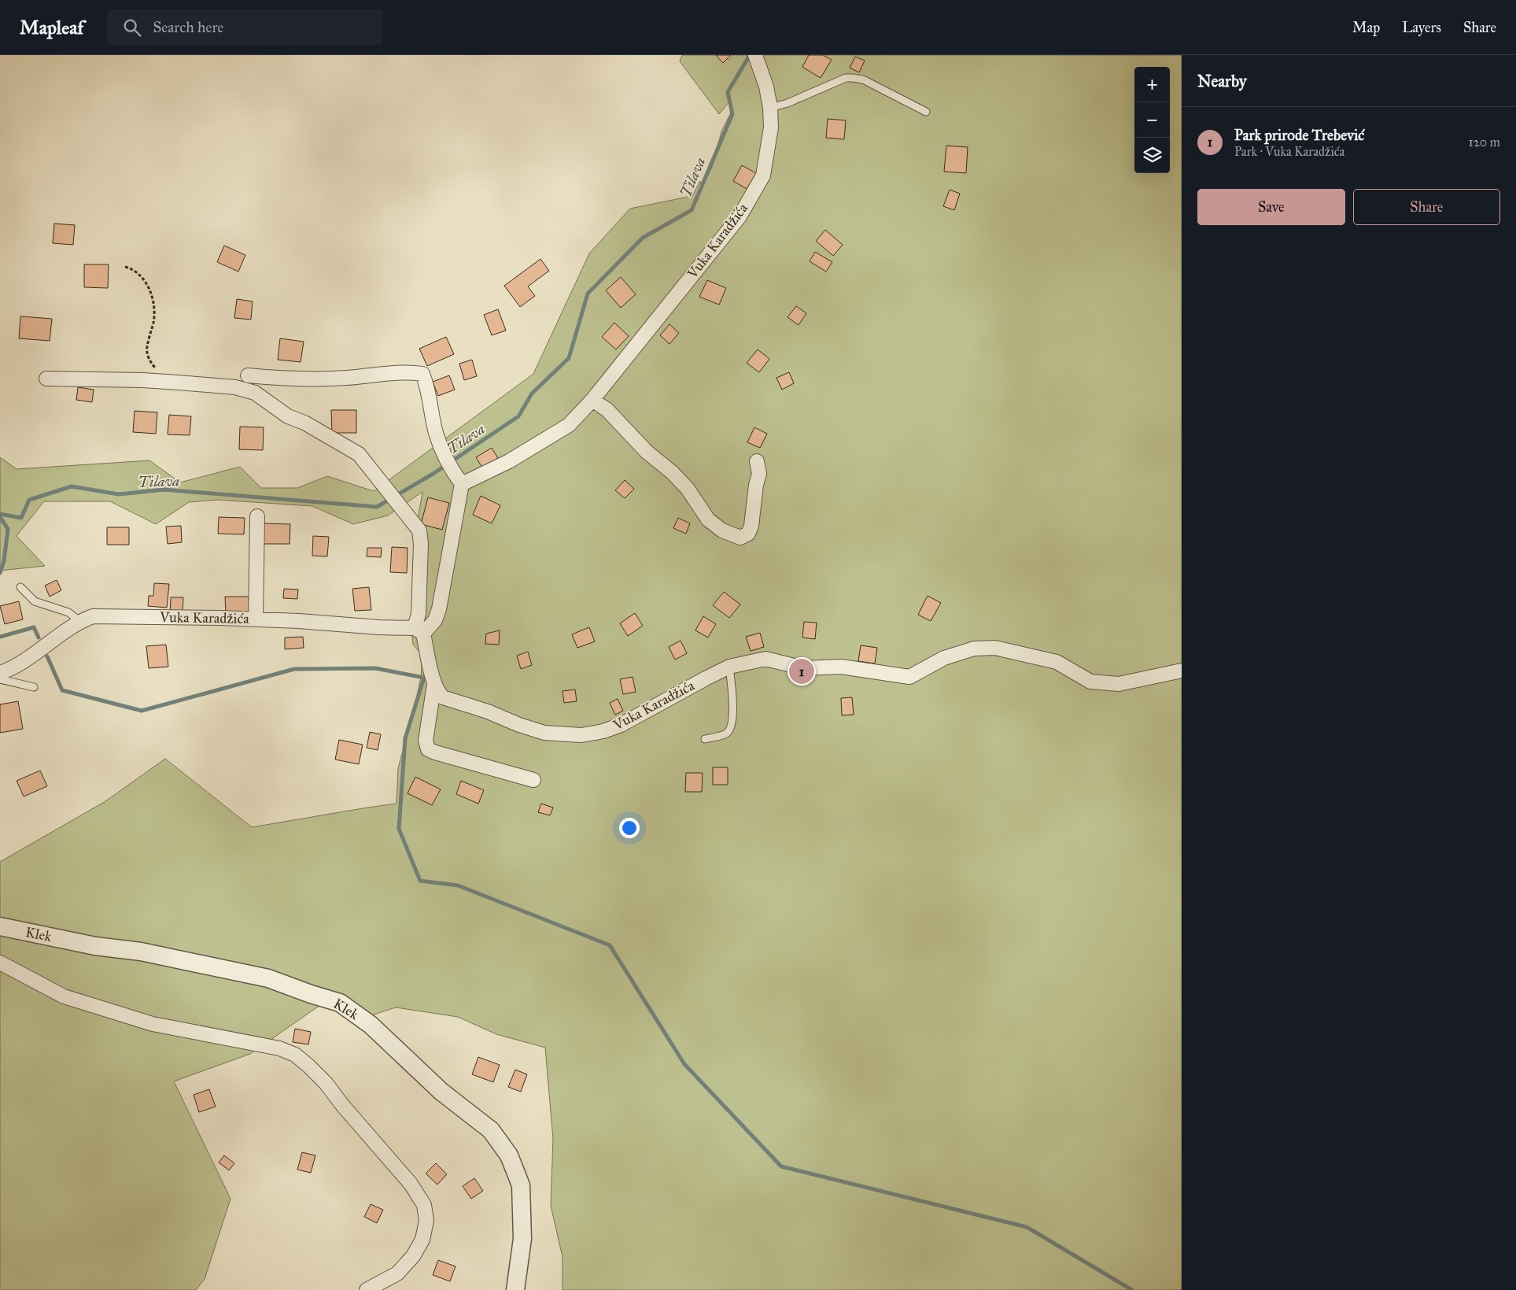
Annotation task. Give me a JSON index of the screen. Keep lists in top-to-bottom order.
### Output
{
  "streets": {
    "street": ["Vuka Karadžića", "Klek"]
  },
  "water": ["Tilava"],
  "page": {
    "header": "Mapleaf",
    "search": "Search here",
    "nav": ["Map", "Layers", "Share"],
    "heading": "Nearby",
    "map_buttons": ["+", "−"],
    "list": [
      {
        "mark": "1",
        "name": "Park prirode Trebević",
        "note": "Park · Vuka Karadžića",
        "value": "120 m"
      }
    ],
    "buttons": ["Save", "Share"],
    "pins": "1"
  }
}
